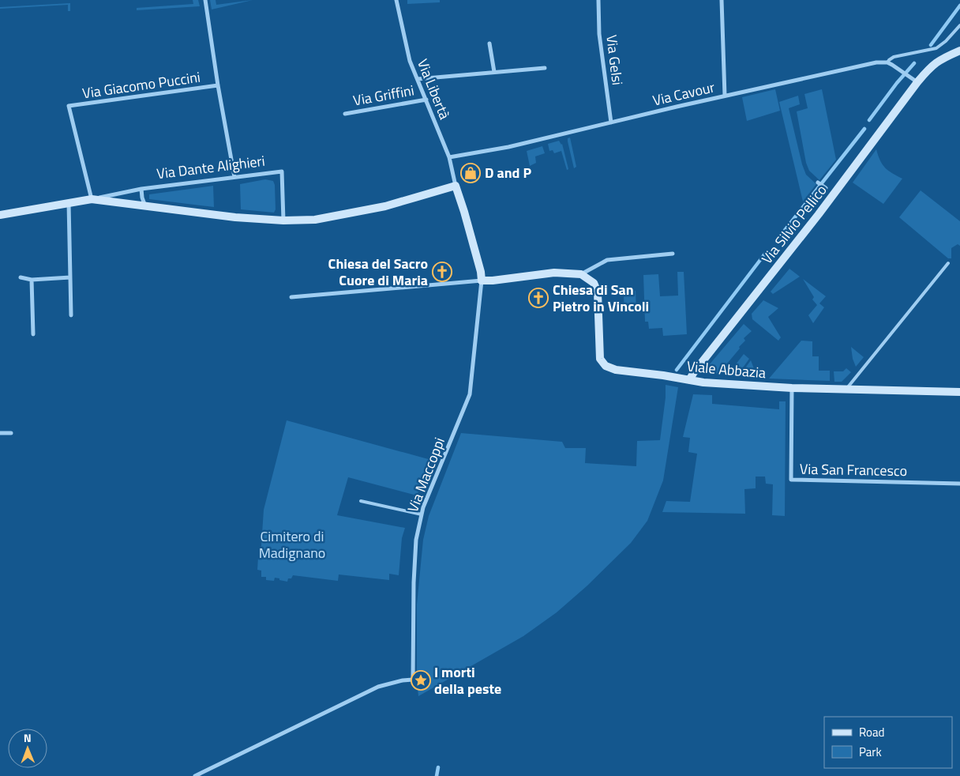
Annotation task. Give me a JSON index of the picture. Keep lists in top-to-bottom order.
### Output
{
  "streets": {
    "street": [
      "Via Gelsi",
      "Via Giacomo Puccini",
      "Via Libertà",
      "Via Cavour",
      "Via Griffini",
      "Via Dante Alighieri",
      "Via Silvio Pellico",
      "Viale Abbazia",
      "Via San Francesco",
      "Via Maccoppi"
    ]
  },
  "crossings": [
    ["Via Gelsi", "Via Cavour"],
    ["Via Giacomo Puccini", "Via Dante Alighieri"],
    ["Via Libertà", "Via Cavour"],
    ["Via Libertà", "Via Griffini"],
    ["Via Libertà", "Via Dante Alighieri"],
    ["Via Silvio Pellico", "Viale Abbazia"],
    ["Viale Abbazia", "Via San Francesco"]
  ],
  "parks": ["Cimitero di Madignano"],
  "places": {
    "shop": ["D and P"],
    "church": ["Chiesa del Sacro Cuore di Maria", "Chiesa di San Pietro in Vincoli"],
    "place": ["I morti della peste"]
  },
  "legend": ["Road", "Park"],
  "north": "top"
}
